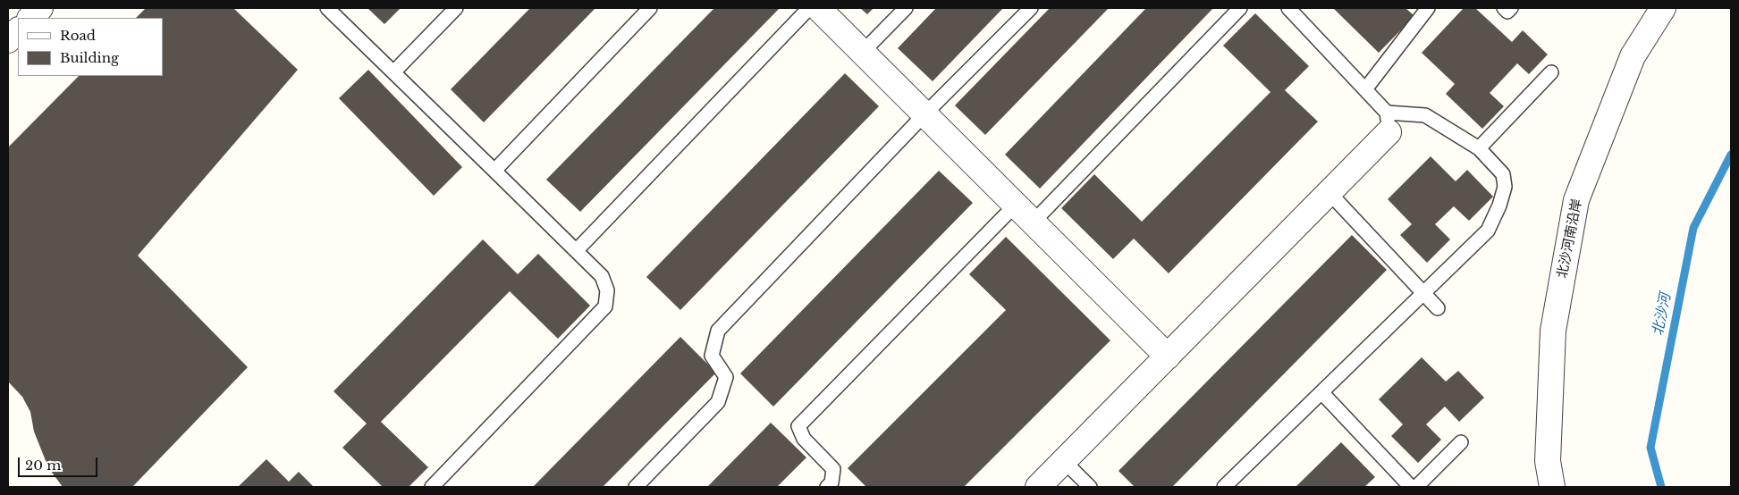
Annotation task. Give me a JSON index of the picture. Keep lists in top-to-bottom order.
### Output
{
  "streets": {
    "street": ["北沙河南沿岸"]
  },
  "water": ["北沙河"],
  "legend": ["Road", "Building"],
  "scale_bar": "20 m"
}
